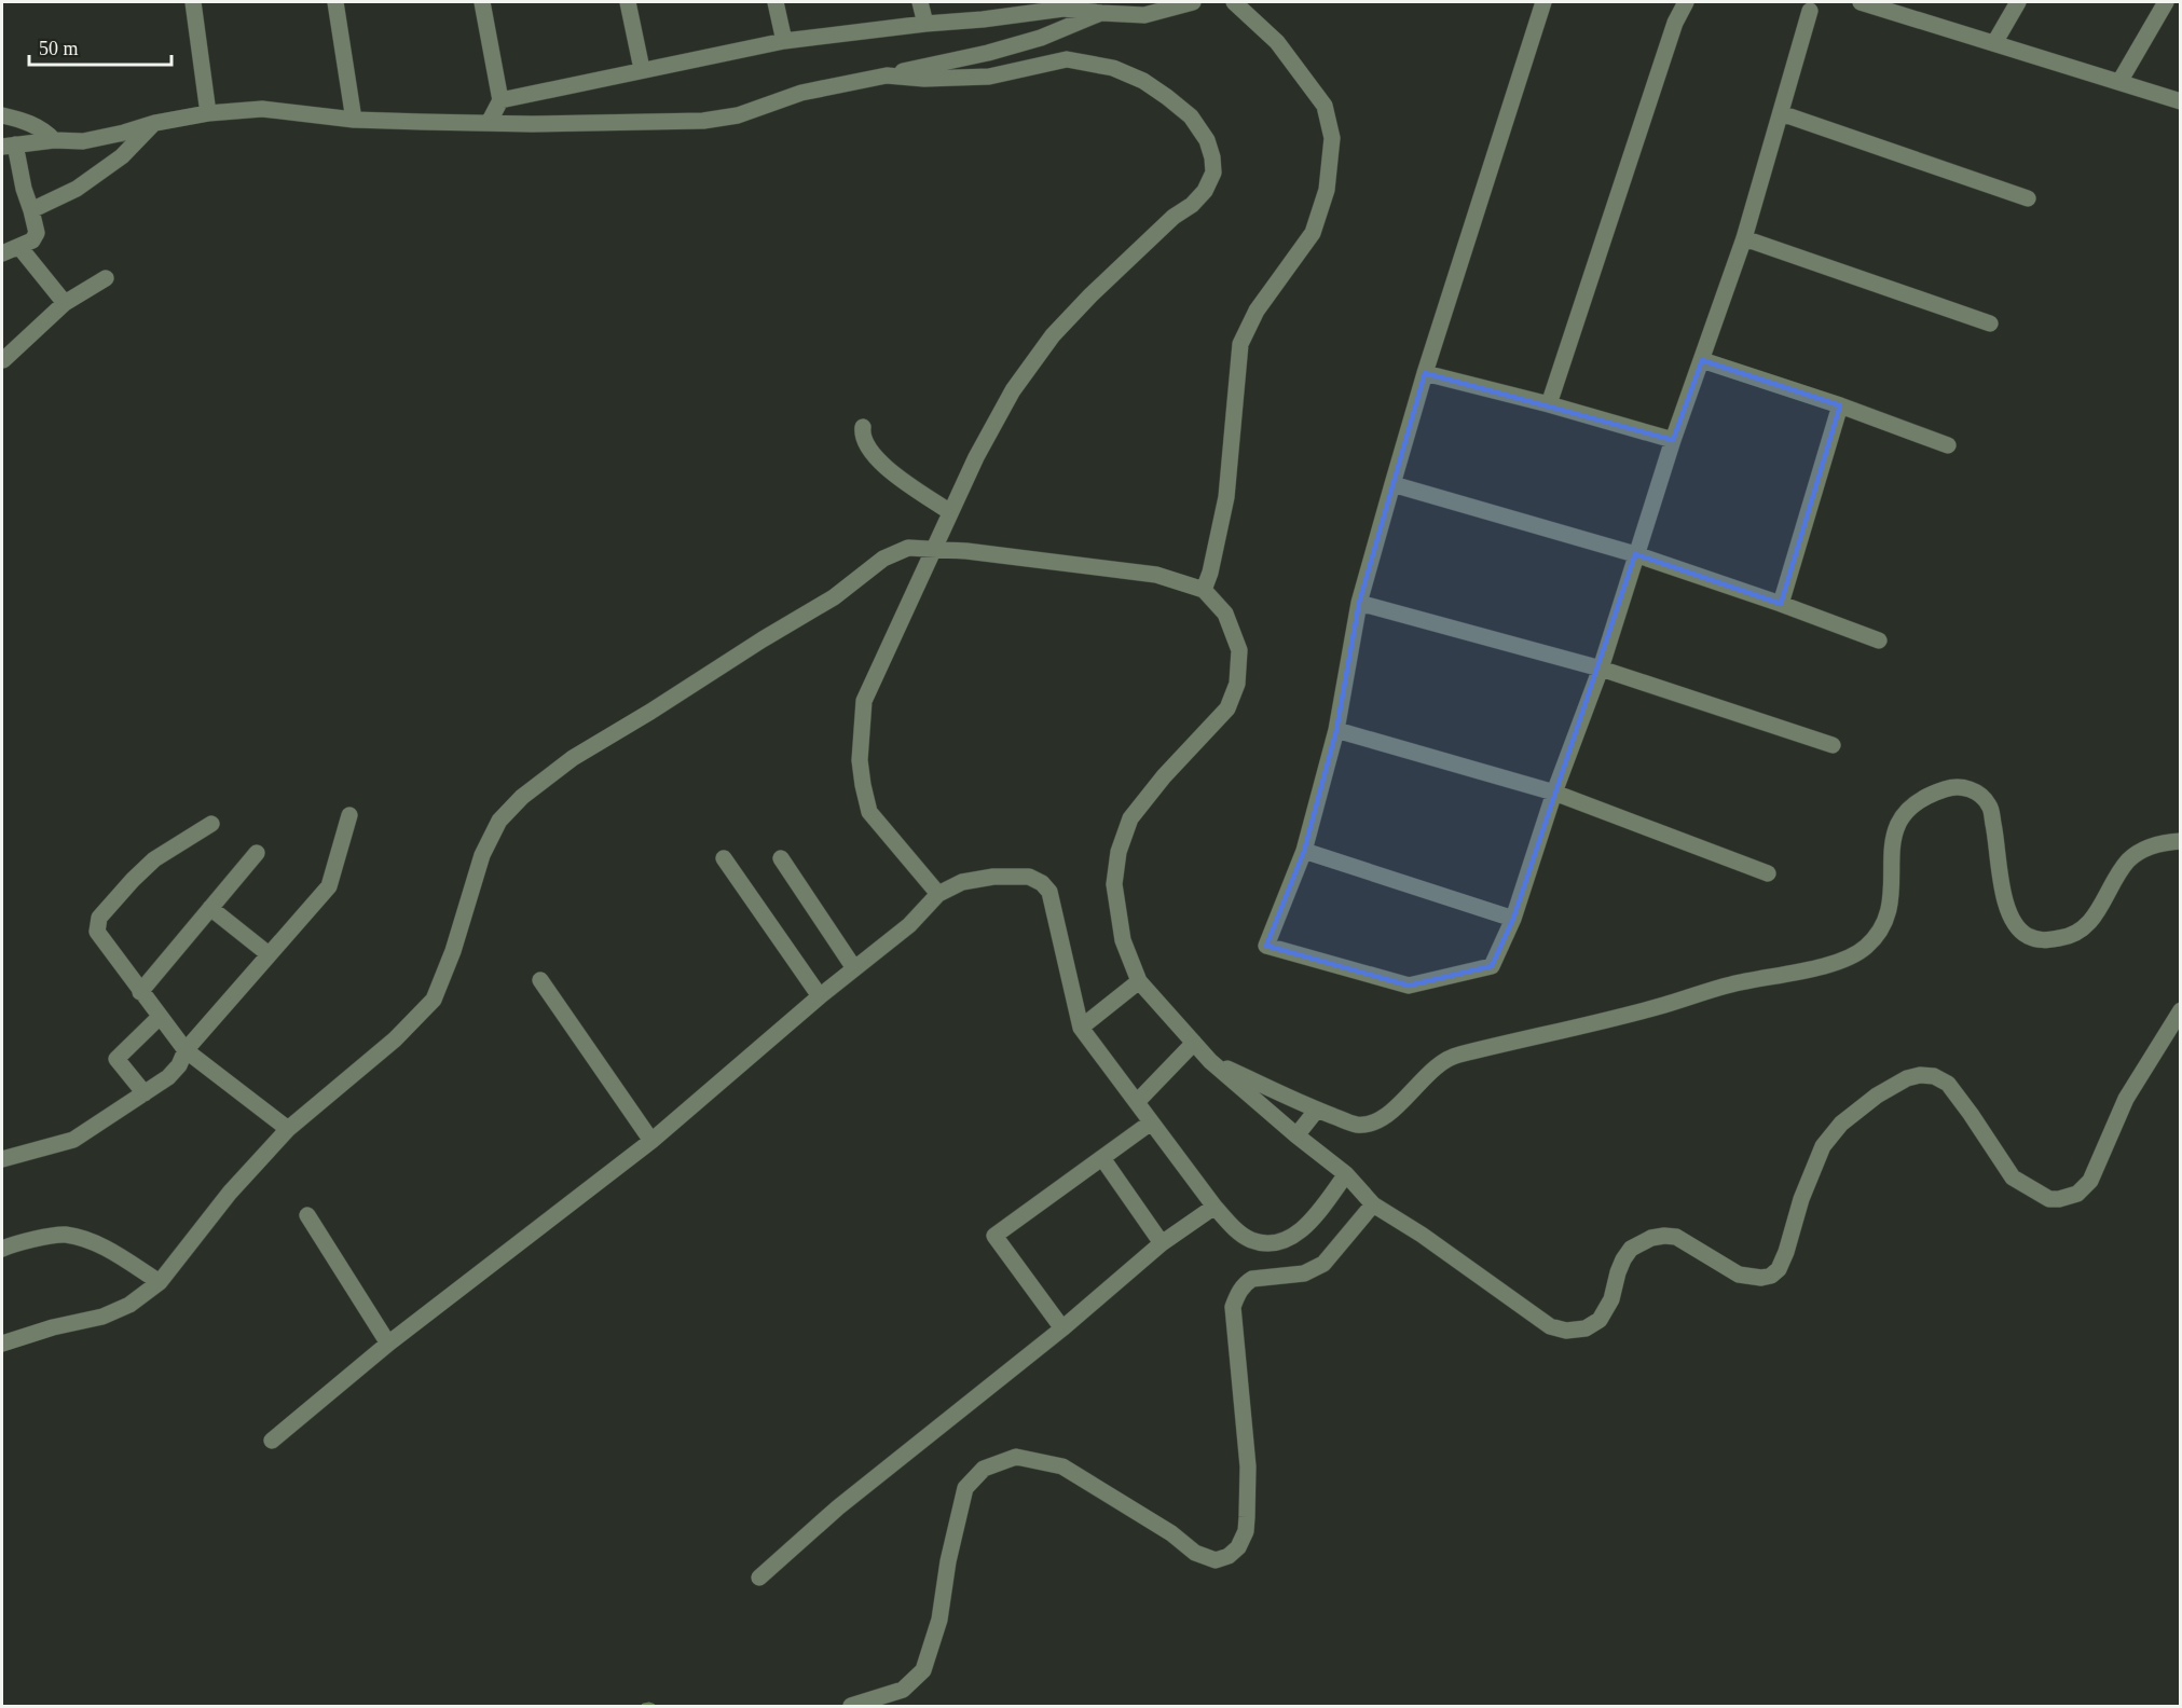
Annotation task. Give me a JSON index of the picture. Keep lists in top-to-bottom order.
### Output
{
  "scale_bar": "50 m"
}
